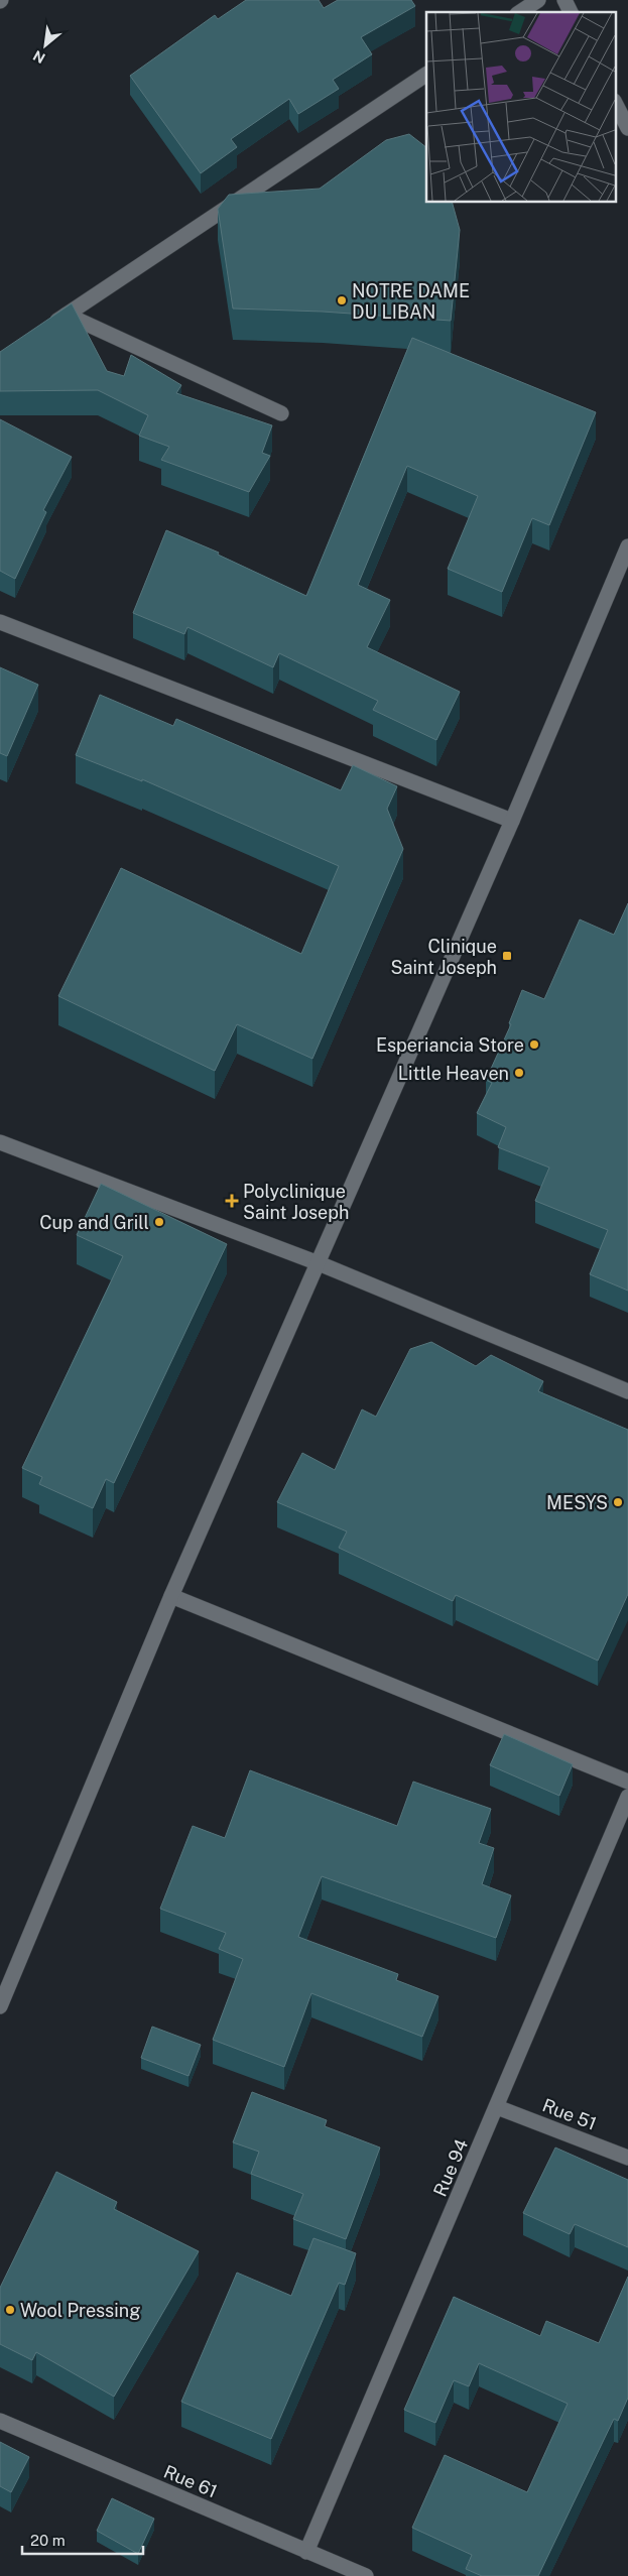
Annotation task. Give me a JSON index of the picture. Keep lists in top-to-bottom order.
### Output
{
  "streets": {
    "street": ["Rue 51", "Rue 94", "Rue 61"]
  },
  "crossings": [
    ["Rue 51", "Rue 94"],
    ["Rue 94", "Rue 61"]
  ],
  "places": {
    "other": [
      "NOTRE DAME DU LIBAN",
      "Esperiancia Store",
      "Little Heaven",
      "Cup and Grill",
      "MESYS",
      "Wool Pressing"
    ],
    "transit": ["Clinique Saint Joseph"],
    "health": ["Polyclinique Saint Joseph"]
  },
  "scale_bar": "20 m",
  "north": "bottom left"
}
